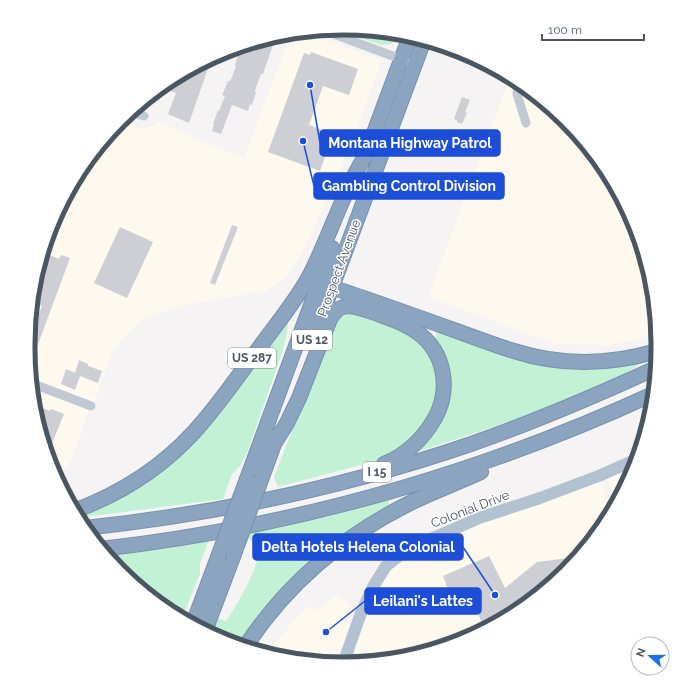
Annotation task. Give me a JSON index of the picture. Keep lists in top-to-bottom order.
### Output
{
  "streets": {
    "highway": [
      "Prospect Avenue",
      "US 12",
      "US 287",
      "I 15"
    ],
    "main road": ["Colonial Drive"]
  },
  "crossings": [
    ["Prospect Avenue", "US 287"]
  ],
  "places": [
    "Montana Highway Patrol",
    "Gambling Control Division",
    "Delta Hotels Helena Colonial",
    "Leilani's Lattes"
  ],
  "scale_bar": "100 m",
  "north": "left"
}
